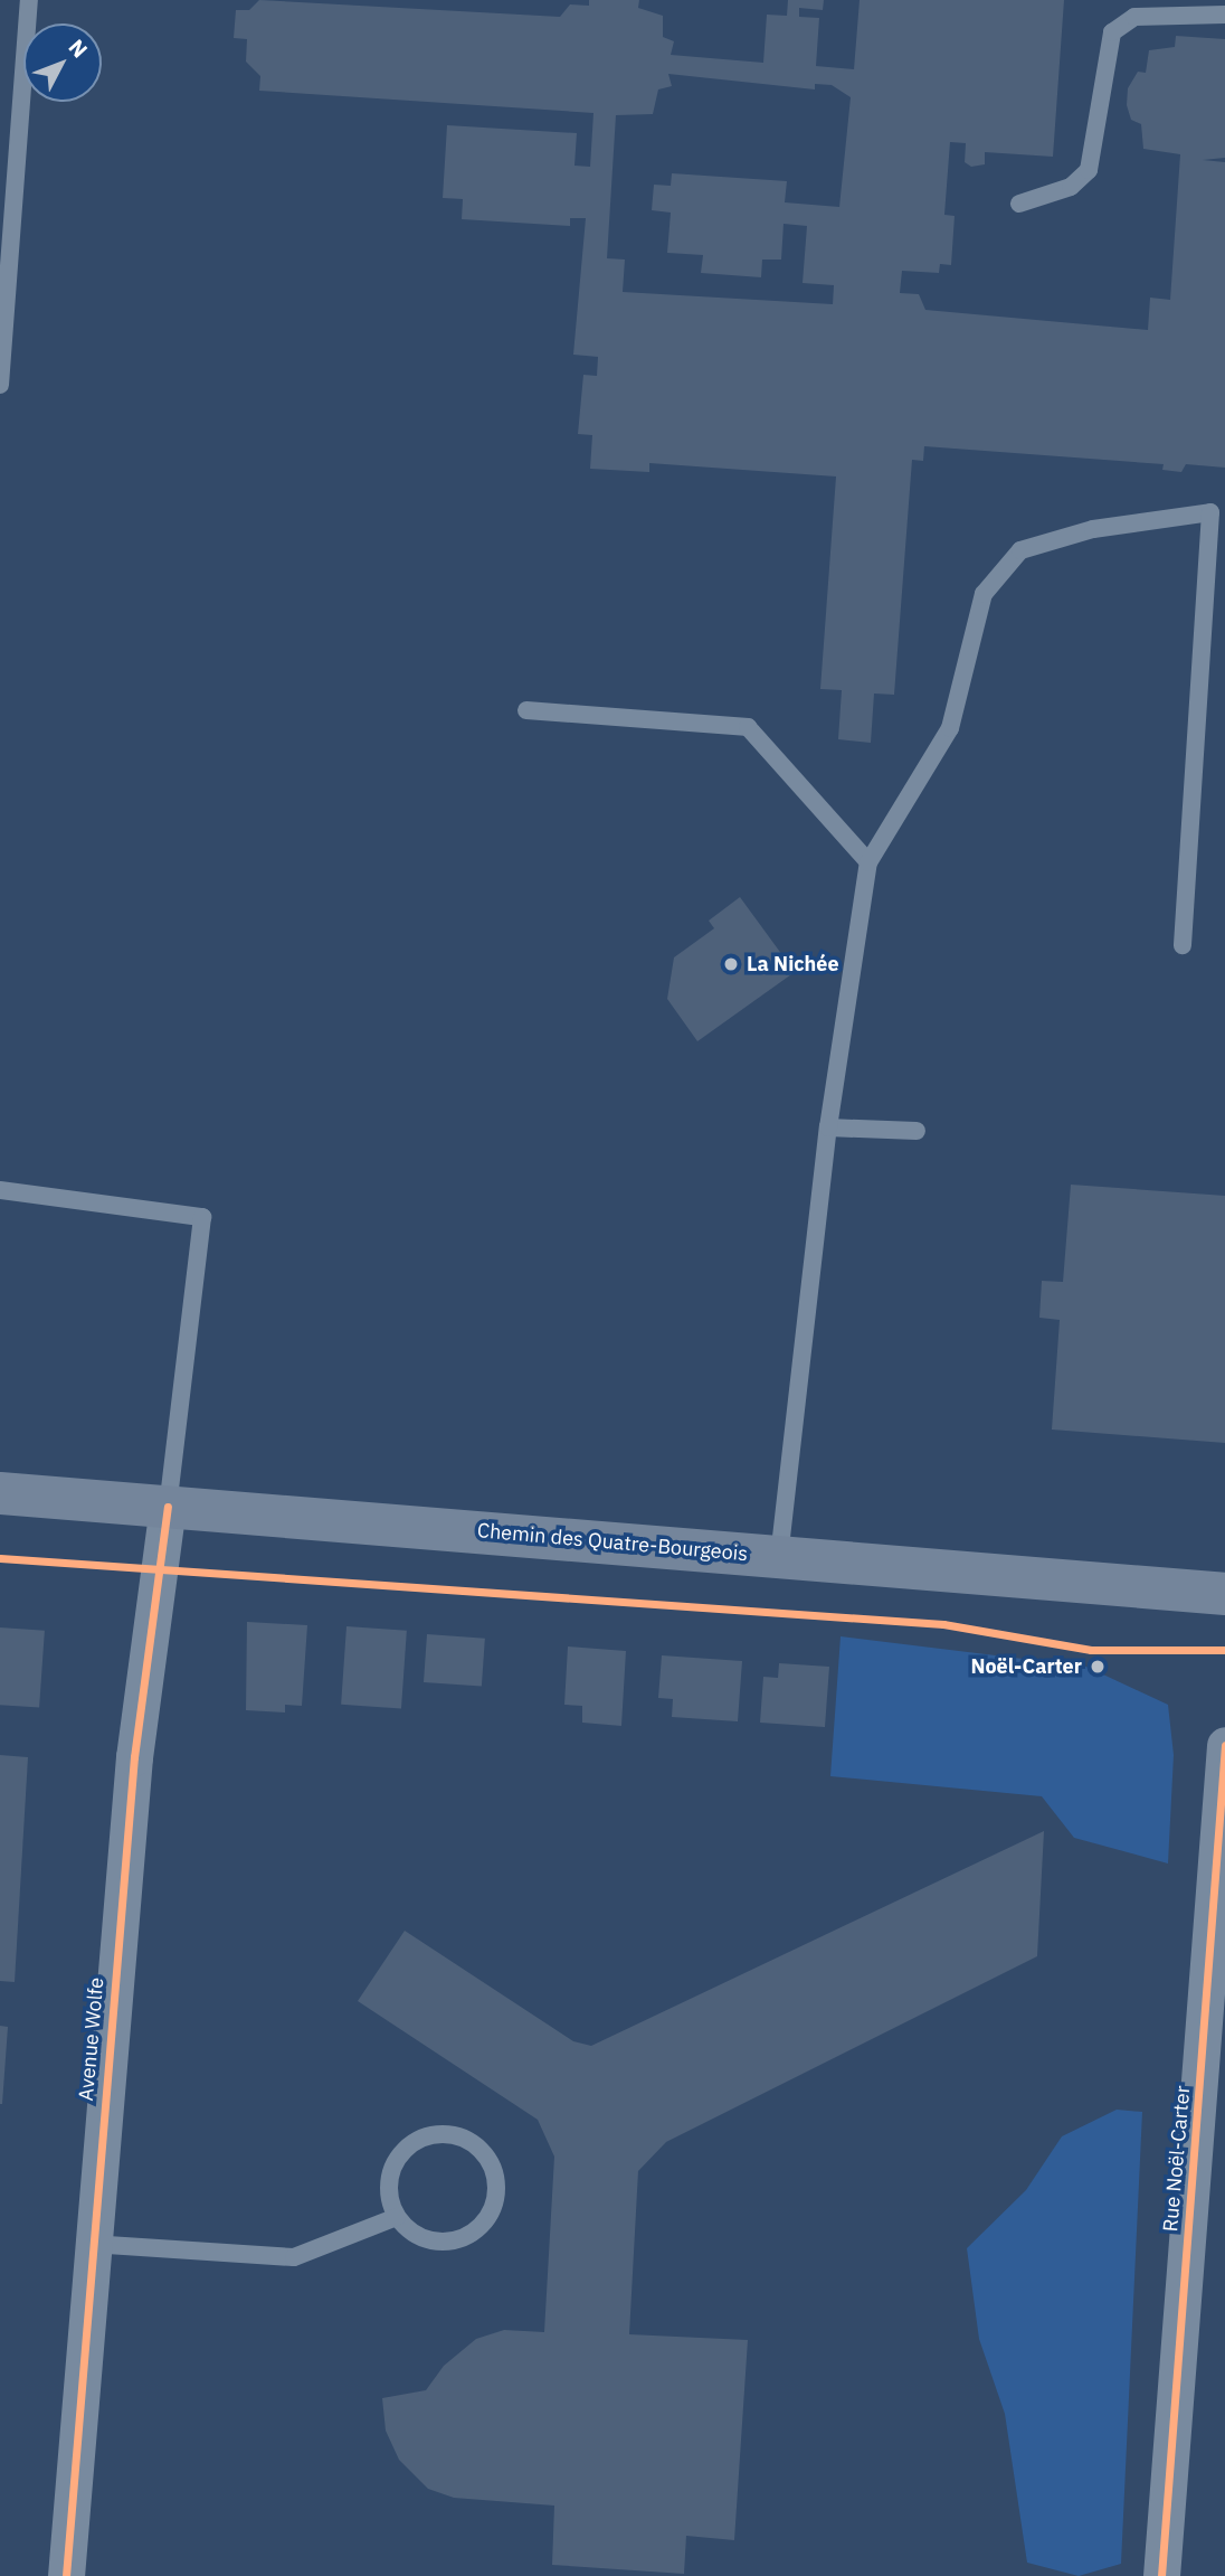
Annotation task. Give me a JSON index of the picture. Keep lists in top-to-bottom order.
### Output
{
  "streets": {
    "main road": ["Chemin des Quatre-Bourgeois"],
    "street": ["Avenue Wolfe", "Rue Noël-Carter"]
  },
  "crossings": [
    ["Chemin des Quatre-Bourgeois", "Avenue Wolfe"]
  ],
  "places": ["La Nichée", "Noël-Carter"],
  "north": "top right"
}
